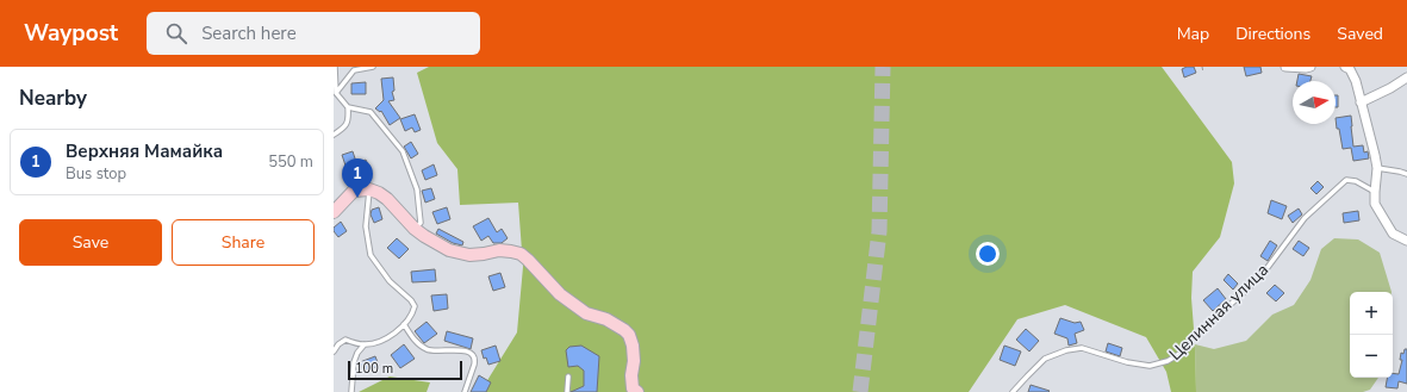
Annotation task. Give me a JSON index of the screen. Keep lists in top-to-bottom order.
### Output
{
  "streets": {
    "lane": ["Целинная улица"]
  },
  "scale_bar": "100 m",
  "north": "right",
  "page": {
    "header": "Waypost",
    "search": "Search here",
    "nav": ["Map", "Directions", "Saved"],
    "heading": "Nearby",
    "list": [
      {
        "mark": "1",
        "name": "Верхняя Мамайка",
        "note": "Bus stop",
        "value": "550 m"
      }
    ],
    "pins": "1",
    "buttons": ["Save", "Share"],
    "map_buttons": ["+", "−"],
    "scale": "100 m"
  }
}
